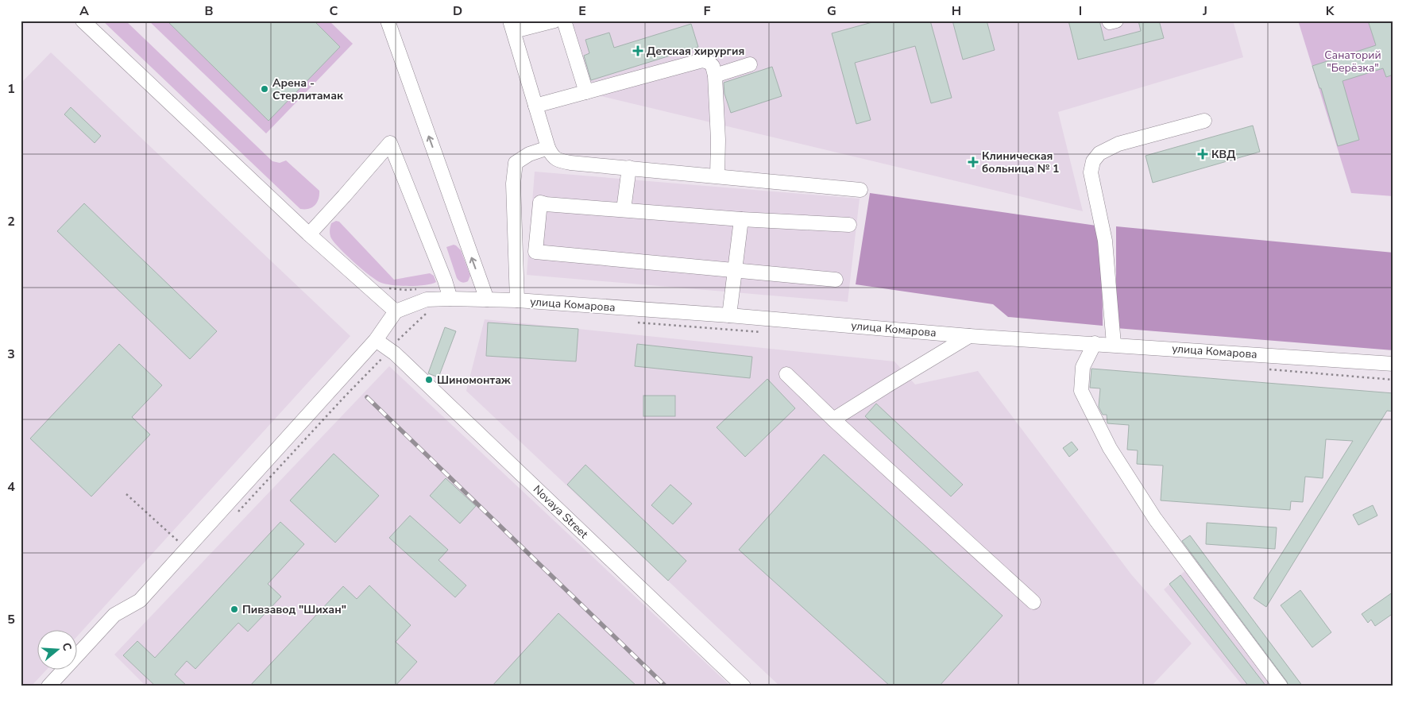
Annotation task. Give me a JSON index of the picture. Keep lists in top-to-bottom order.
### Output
{
  "streets": {
    "street": ["улица Комарова", "Novaya Street"]
  },
  "parks": ["Санаторий \"Берёзка\""],
  "places": {
    "health": ["Детская хирургия", "КВД", "Клиническая больница № 1"],
    "other": ["Арена - Стерлитамак", "Шиномонтаж", "Пивзавод \"Шихан\""]
  },
  "north": "right",
  "grid": {
    "columns": [
      "A",
      "B",
      "C",
      "D",
      "E",
      "F",
      "G",
      "H",
      "I",
      "J",
      "K"
    ],
    "rows": [
      "1",
      "2",
      "3",
      "4",
      "5"
    ]
  }
}
